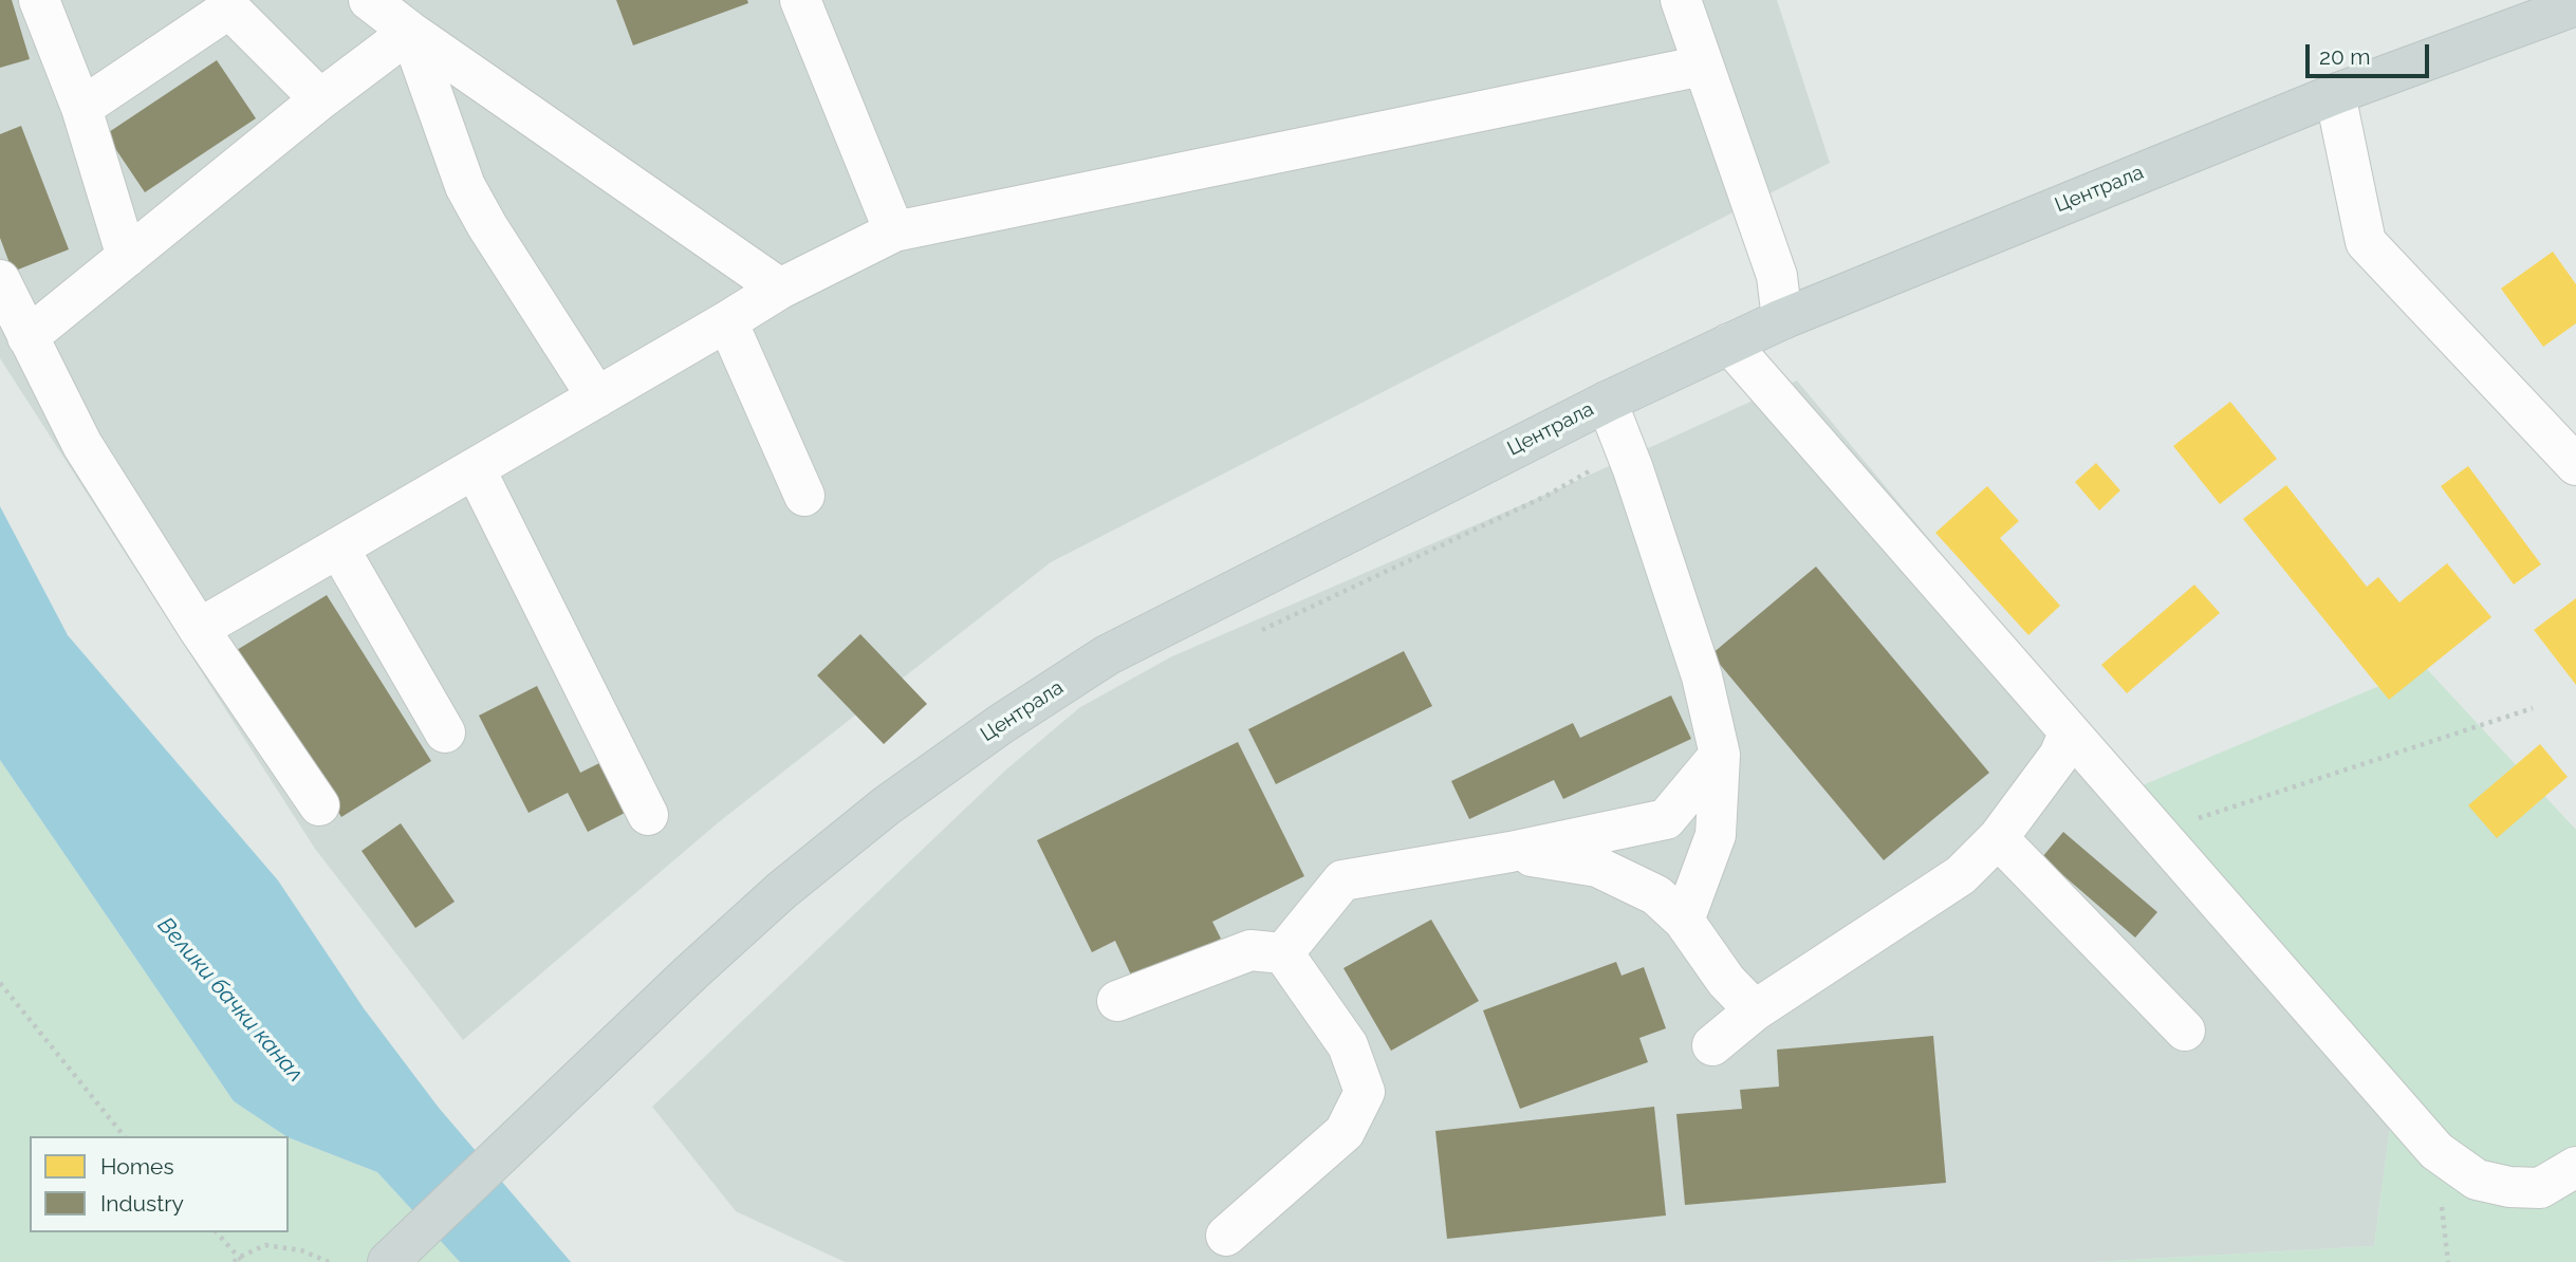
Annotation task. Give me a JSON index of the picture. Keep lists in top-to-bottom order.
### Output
{
  "streets": {
    "main road": ["Централа"]
  },
  "water": ["Велики бачки канал"],
  "legend": ["Homes", "Industry"],
  "scale_bar": "20 m"
}
